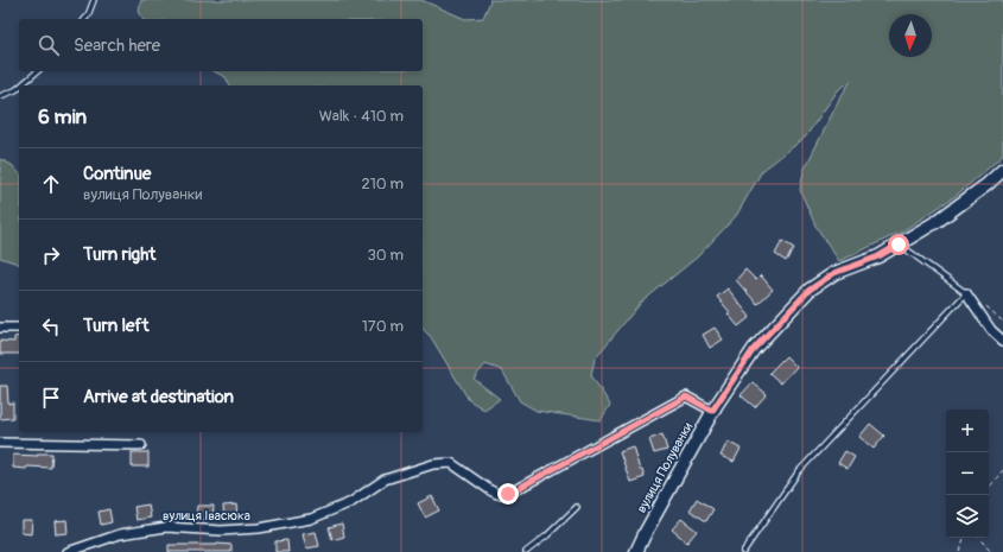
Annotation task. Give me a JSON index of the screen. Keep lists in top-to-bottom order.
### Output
{
  "streets": {
    "street": ["вулиця Полуванки", "вулиця Івасюка"]
  },
  "crossings": [
    ["вулиця Полуванки", "вулиця Івасюка"]
  ],
  "north": "bottom",
  "page": {
    "search": "Search here",
    "heading": ["6 min", "Walk · 410 m"],
    "list": [
      ["Continue", "вулиця Полуванки", "210 m"],
      ["Turn right", "30 m"],
      ["Turn left", "170 m"],
      "Arrive at destination"
    ],
    "map_buttons": ["+", "−"]
  }
}
